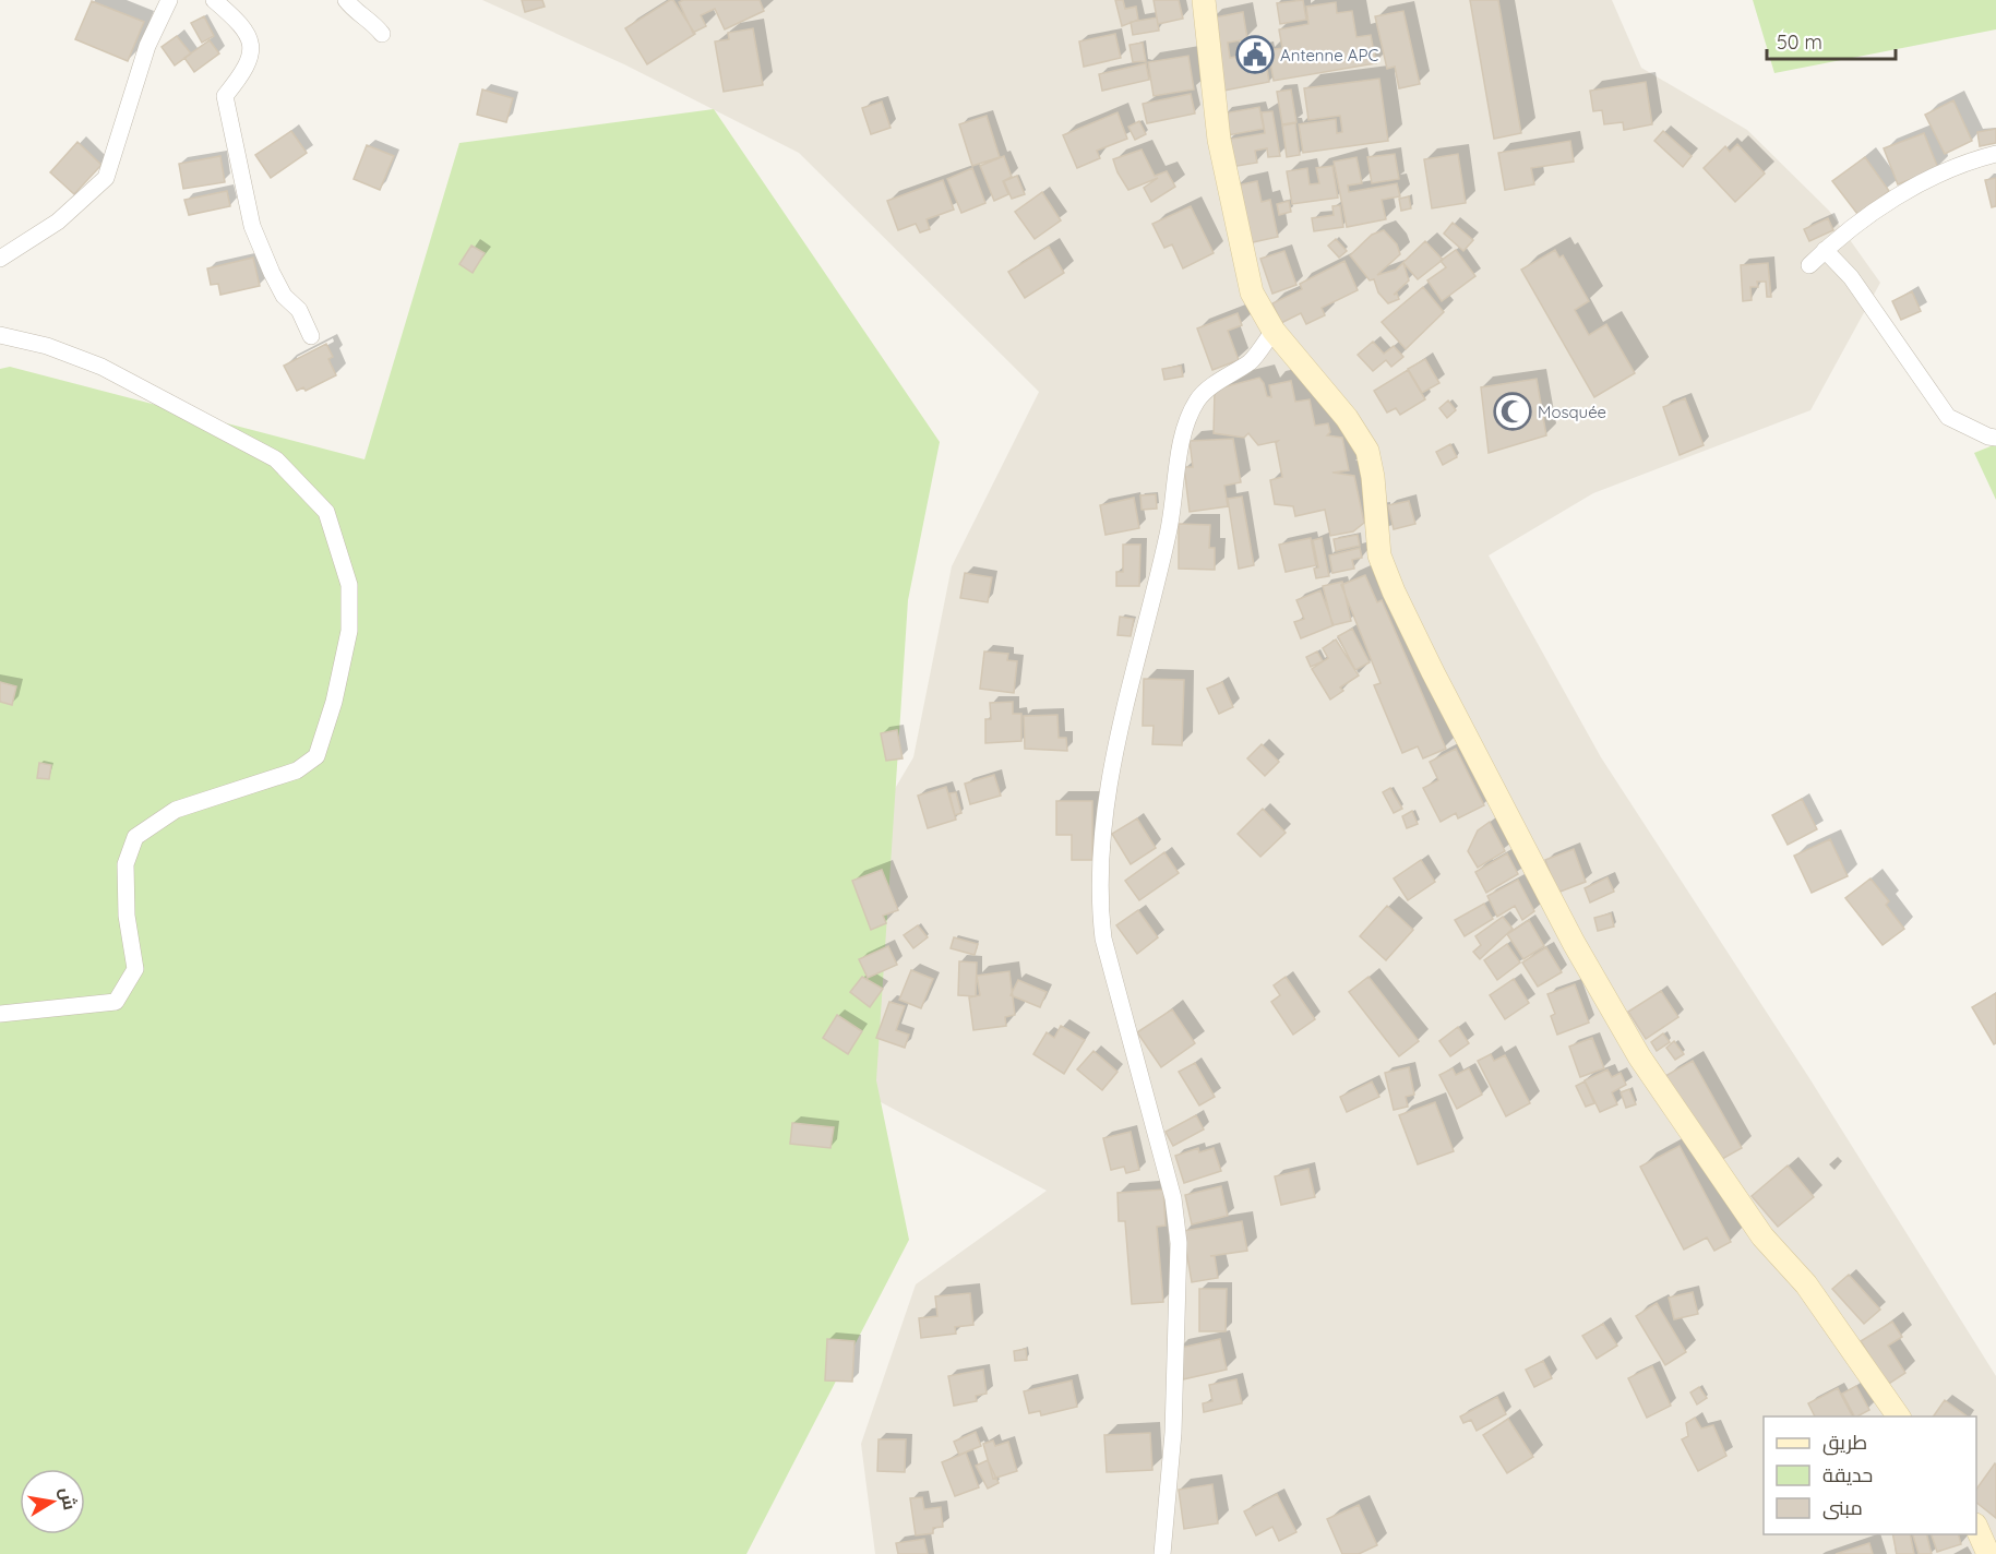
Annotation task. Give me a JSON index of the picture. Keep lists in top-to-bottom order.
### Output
{
  "places": {
    "public building": ["Antenne APC"],
    "mosque": ["Mosquée"]
  },
  "legend": ["طريق", "حديقة", "مبنى"],
  "scale_bar": "50 m",
  "north": "right"
}
